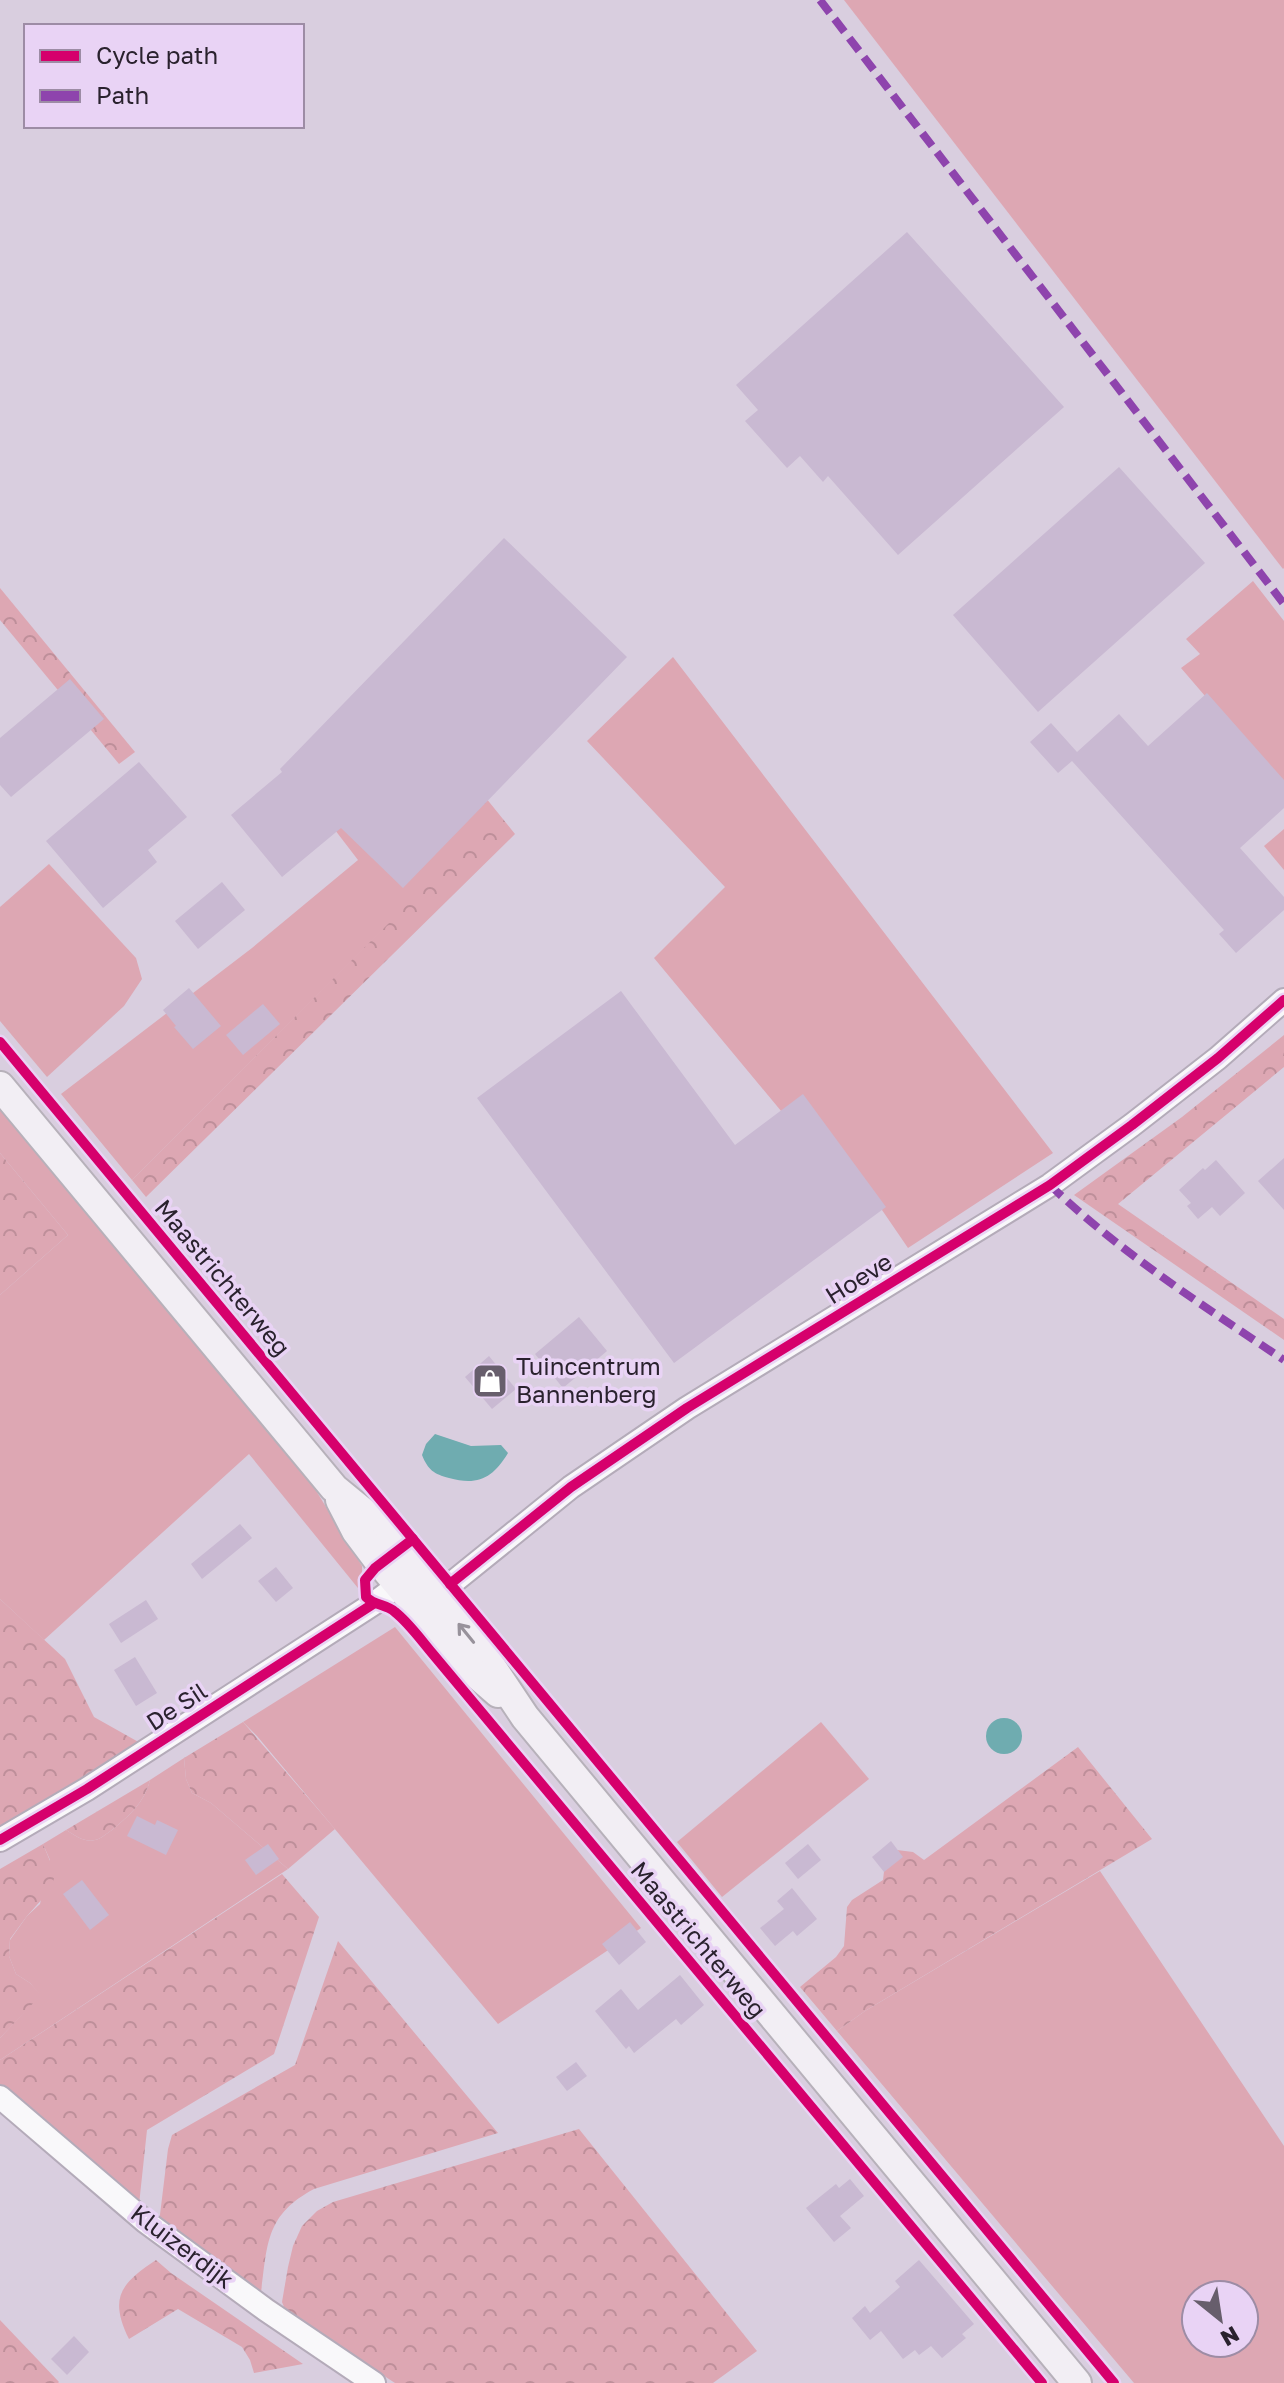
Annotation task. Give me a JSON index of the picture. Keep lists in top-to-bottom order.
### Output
{
  "streets": {
    "main road": ["Maastrichterweg"],
    "street": ["Hoeve", "De Sil", "Kluizerdijk"]
  },
  "crossings": [
    ["Maastrichterweg", "Hoeve"],
    ["Maastrichterweg", "De Sil"]
  ],
  "places": {
    "shop": ["Tuincentrum Bannenberg"]
  },
  "legend": ["Cycle path", "Path"],
  "north": "bottom right"
}
